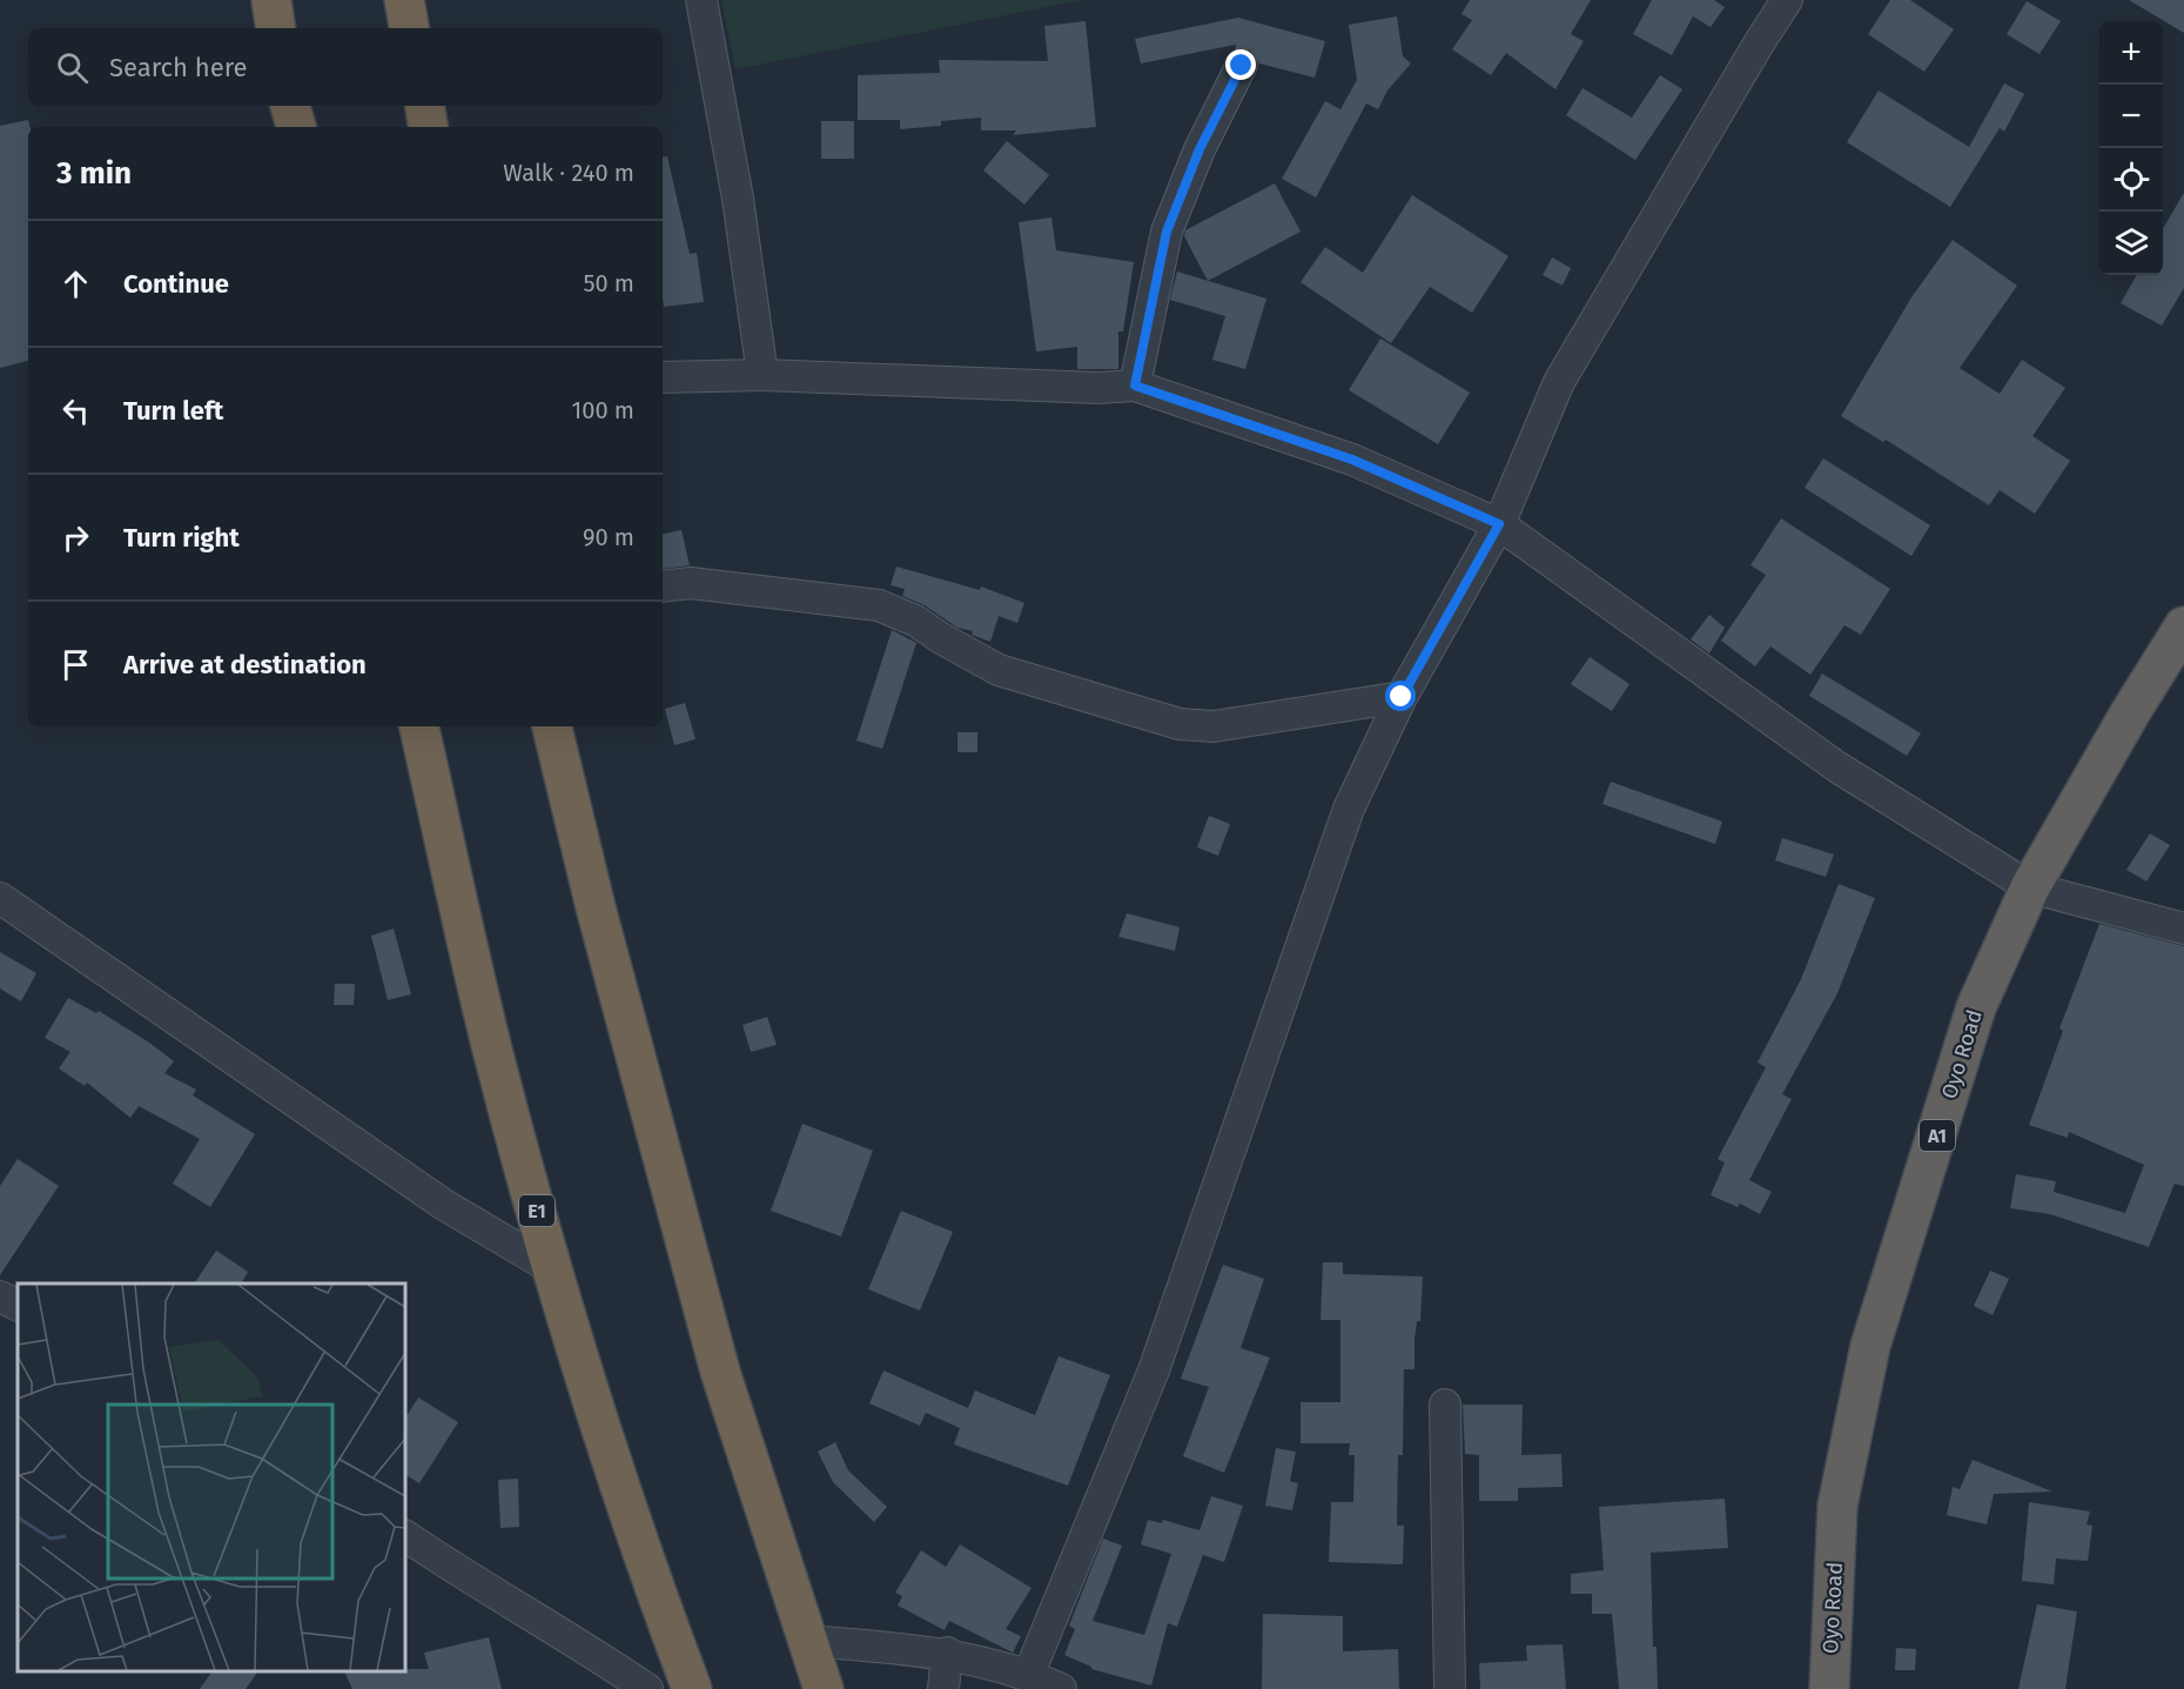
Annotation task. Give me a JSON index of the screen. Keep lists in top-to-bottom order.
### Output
{
  "streets": {
    "highway": ["Oyo Road", "A1", "E1"]
  },
  "page": {
    "map_buttons": ["+", "−"],
    "search": "Search here",
    "heading": ["3 min", "Walk · 240 m"],
    "list": [
      ["Continue", "50 m"],
      ["Turn left", "100 m"],
      ["Turn right", "90 m"],
      "Arrive at destination"
    ]
  }
}
